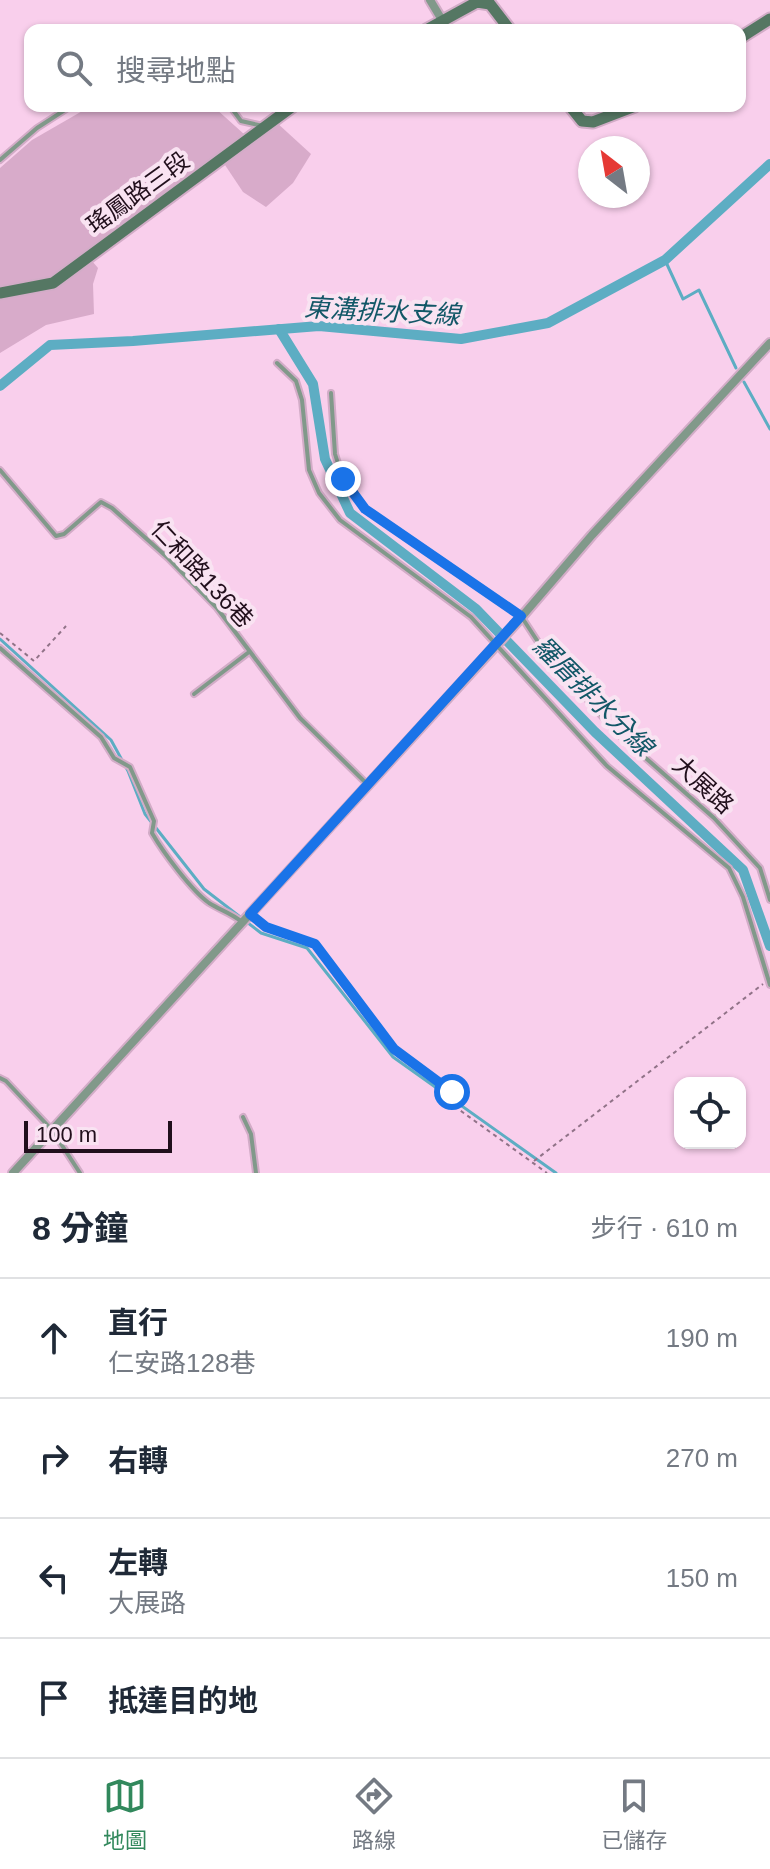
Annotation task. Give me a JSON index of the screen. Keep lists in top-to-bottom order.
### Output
{
  "streets": {
    "street": ["瑤鳳路三段"],
    "lane": ["仁和路136巷", "大展路"]
  },
  "water": ["東溝排水支線", "羅厝排水分線"],
  "scale_bar": "100 m",
  "north": "top left",
  "page": {
    "search": "搜尋地點",
    "scale": "100 m",
    "heading": ["8 分鐘", "步行 · 610 m"],
    "list": [
      ["直行", "仁安路128巷", "190 m"],
      ["右轉", "270 m"],
      ["左轉", "大展路", "150 m"],
      "抵達目的地"
    ],
    "nav": ["地圖", "路線", "已儲存"]
  }
}
